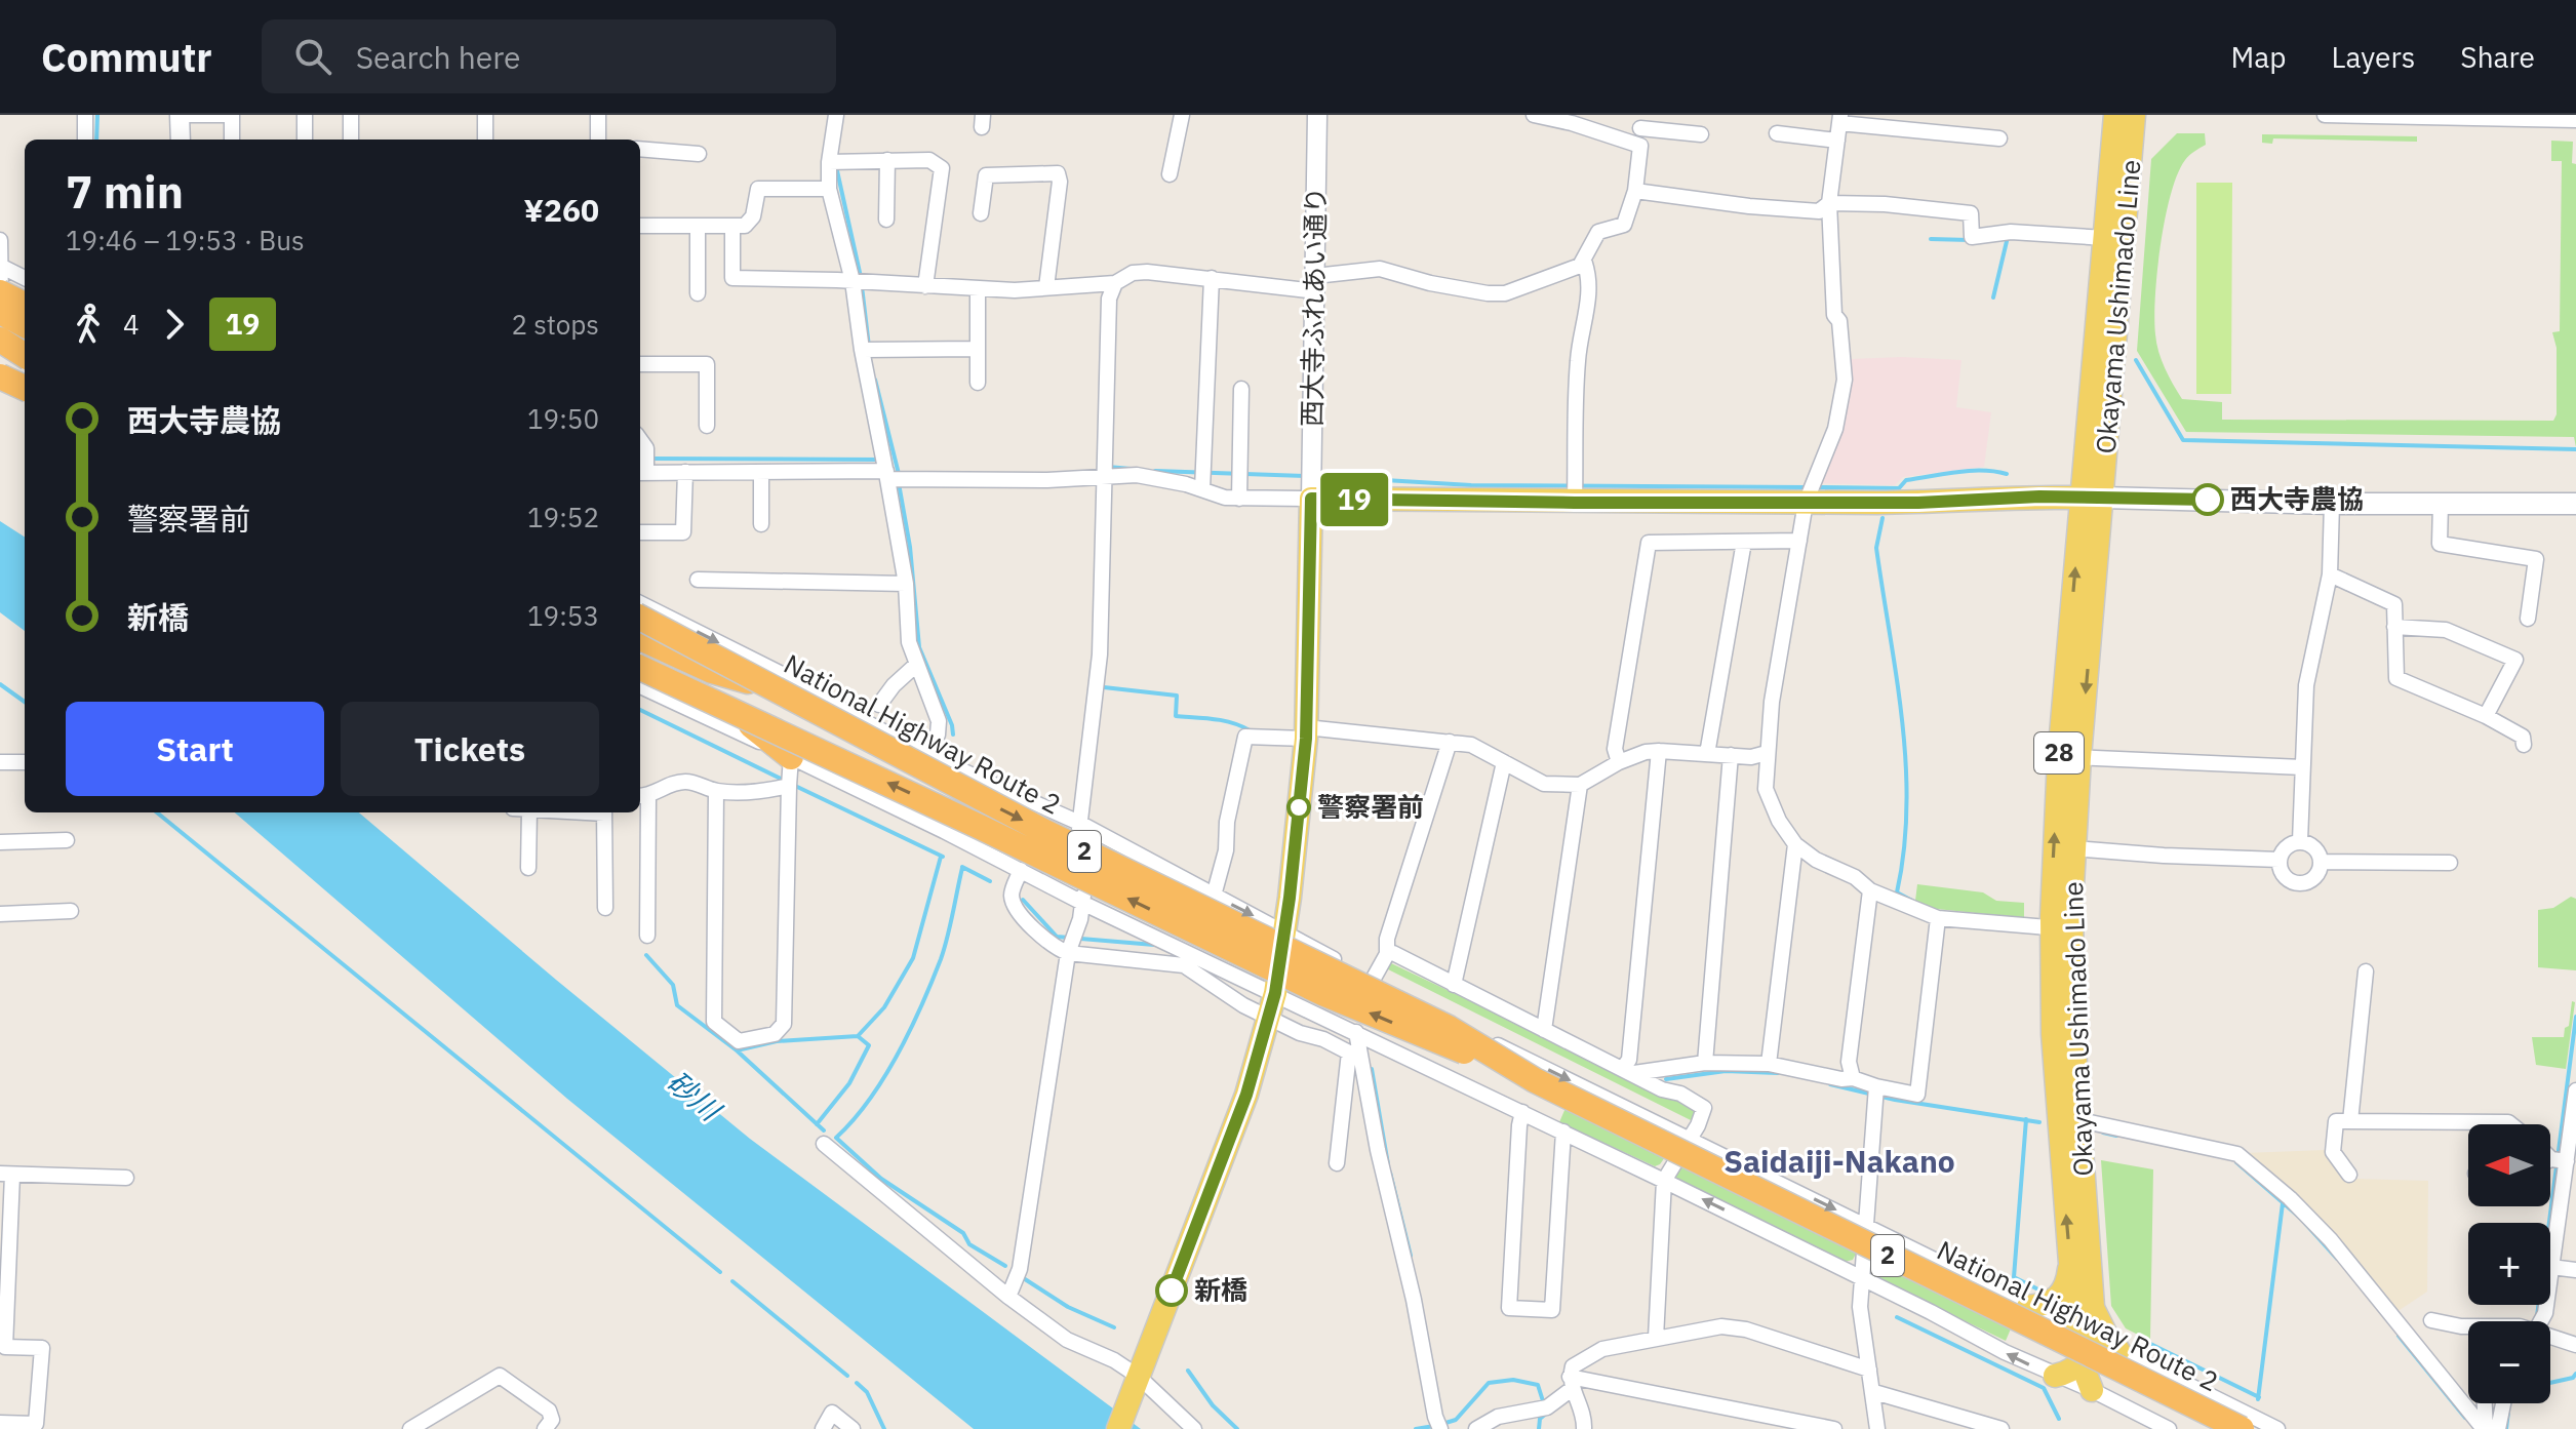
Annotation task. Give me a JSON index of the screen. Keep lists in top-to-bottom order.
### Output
{
  "streets": {
    "highway": ["National Highway Route 2", "2"],
    "main road": ["Okayama Ushimado Line", "28"],
    "street": ["西大寺ふれあい通り"]
  },
  "districts": ["Saidaiji-Nakano"],
  "water": ["砂川"],
  "places": ["西大寺農協", "警察署前", "新橋"],
  "lines": ["bus line 19"],
  "north": "left",
  "page": {
    "header": "Commutr",
    "search": "Search here",
    "nav": ["Map", "Layers", "Share"],
    "on_map": "19",
    "heading": ["7 min", "19:46 – 19:53 · Bus", "¥260"],
    "legs": ["4", "19", "2 stops"],
    "list": [
      {
        "name": "西大寺農協",
        "value": "19:50"
      },
      {
        "name": "警察署前",
        "value": "19:52"
      },
      {
        "name": "新橋",
        "value": "19:53"
      }
    ],
    "buttons": ["Start", "Tickets"],
    "map_buttons": ["+", "−"]
  }
}
